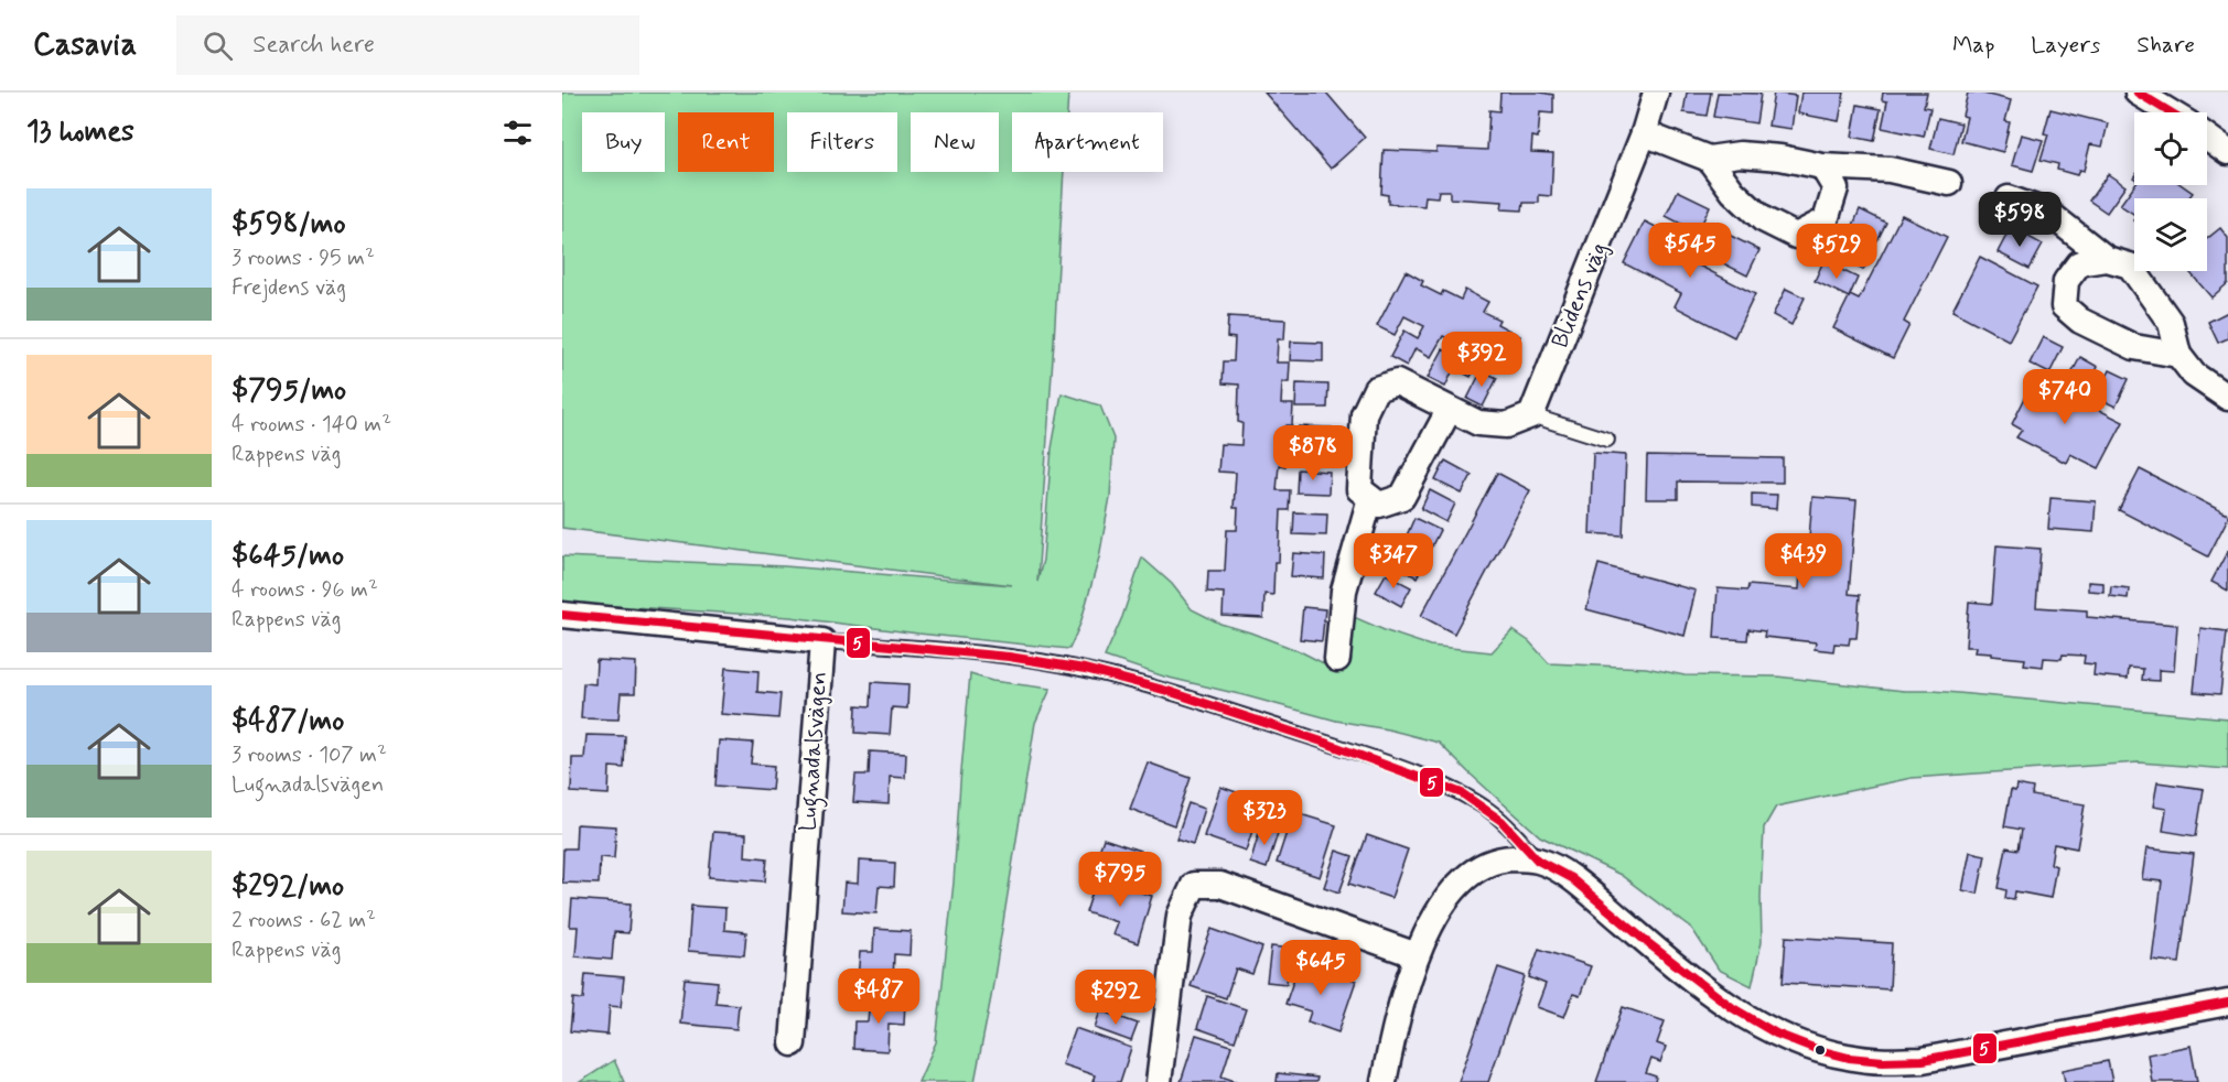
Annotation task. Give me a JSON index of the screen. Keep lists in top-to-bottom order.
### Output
{
  "streets": {
    "street": ["Blidens väg", "Lugnadalsvägen"]
  },
  "lines": ["transit line 5"],
  "page": {
    "header": "Casavia",
    "search": "Search here",
    "nav": ["Map", "Layers", "Share"],
    "heading": "13 homes",
    "chip": [
      "Buy",
      "Rent",
      "Filters",
      "New",
      "Apartment"
    ],
    "list": [
      {
        "name": "$598/mo",
        "note": "3 rooms · 95 m² · Frejdens väg"
      },
      {
        "name": "$795/mo",
        "note": "4 rooms · 140 m² · Rappens väg"
      },
      {
        "name": "$645/mo",
        "note": "4 rooms · 96 m² · Rappens väg"
      },
      {
        "name": "$487/mo",
        "note": "3 rooms · 107 m² · Lugnadalsvägen"
      },
      {
        "name": "$292/mo",
        "note": "2 rooms · 62 m² · Rappens väg"
      }
    ],
    "price": [
      "$598",
      "$545",
      "$529",
      "$392",
      "$740",
      "$878",
      "$347",
      "$439",
      "$323",
      "$795",
      "$645",
      "$487",
      "$292"
    ]
  }
}
